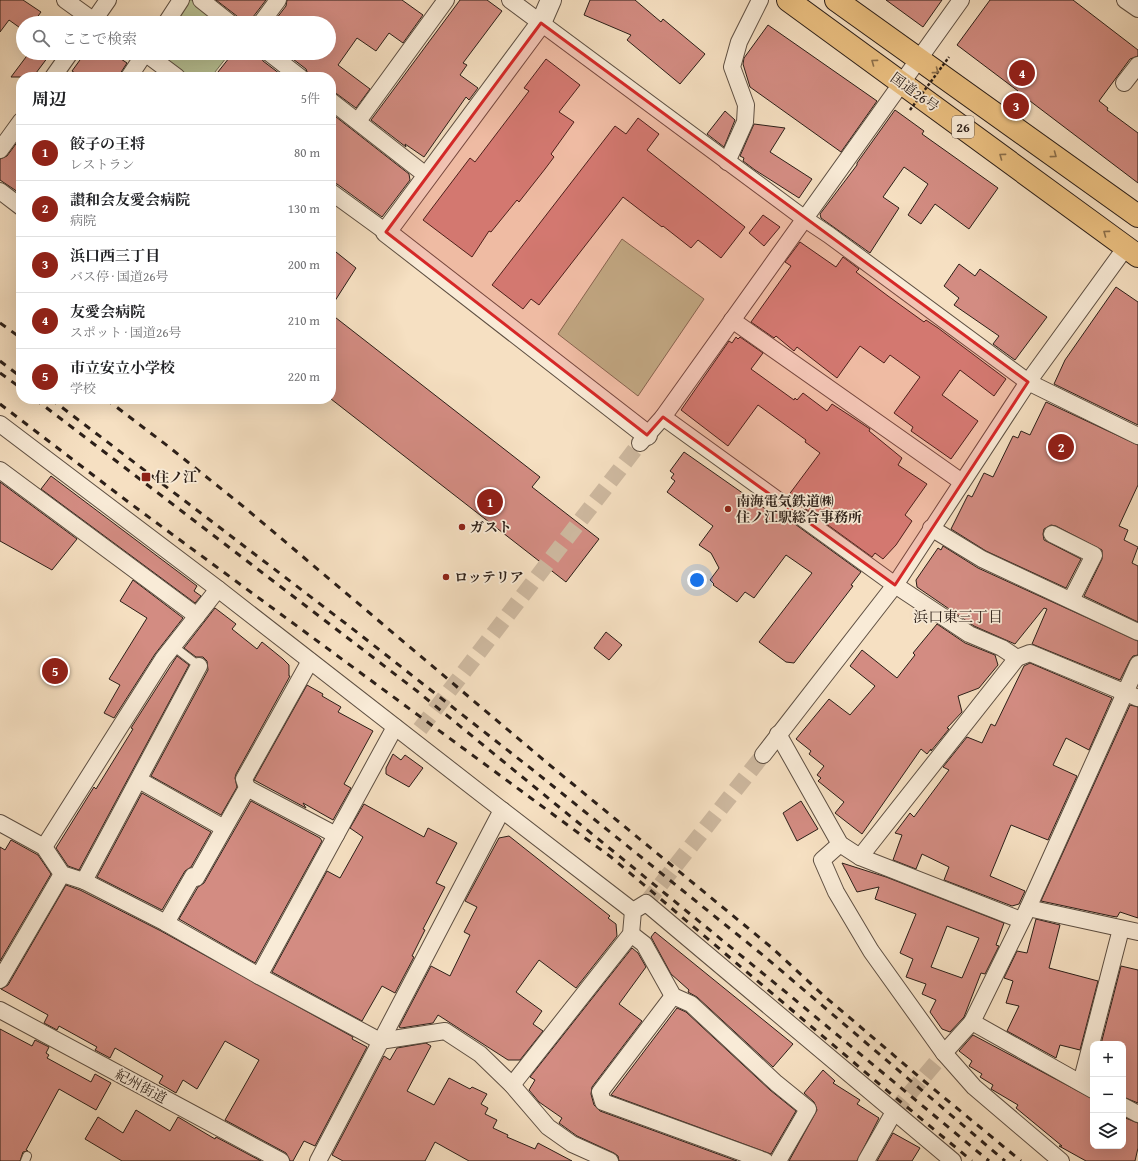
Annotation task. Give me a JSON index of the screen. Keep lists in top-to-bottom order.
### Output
{
  "streets": {
    "highway": ["国道26号", "26"],
    "street": ["紀州街道"]
  },
  "districts": ["浜口東三丁目"],
  "places": {
    "transit": ["住ノ江"],
    "other": ["南海電気鉄道㈱ 住ノ江駅総合事務所", "ガスト", "ロッテリア"]
  },
  "page": {
    "search": "ここで検索",
    "pins": [
      "4",
      "3",
      "2",
      "1",
      "5"
    ],
    "heading": ["周辺", "5件"],
    "list": [
      {
        "mark": "1",
        "name": "餃子の王将",
        "note": "レストラン",
        "value": "80 m"
      },
      {
        "mark": "2",
        "name": "讃和会友愛会病院",
        "note": "病院",
        "value": "130 m"
      },
      {
        "mark": "3",
        "name": "浜口西三丁目",
        "note": "バス停 · 国道26号",
        "value": "200 m"
      },
      {
        "mark": "4",
        "name": "友愛会病院",
        "note": "スポット · 国道26号",
        "value": "210 m"
      },
      {
        "mark": "5",
        "name": "市立安立小学校",
        "note": "学校",
        "value": "220 m"
      }
    ],
    "map_buttons": ["+", "−"]
  }
}
